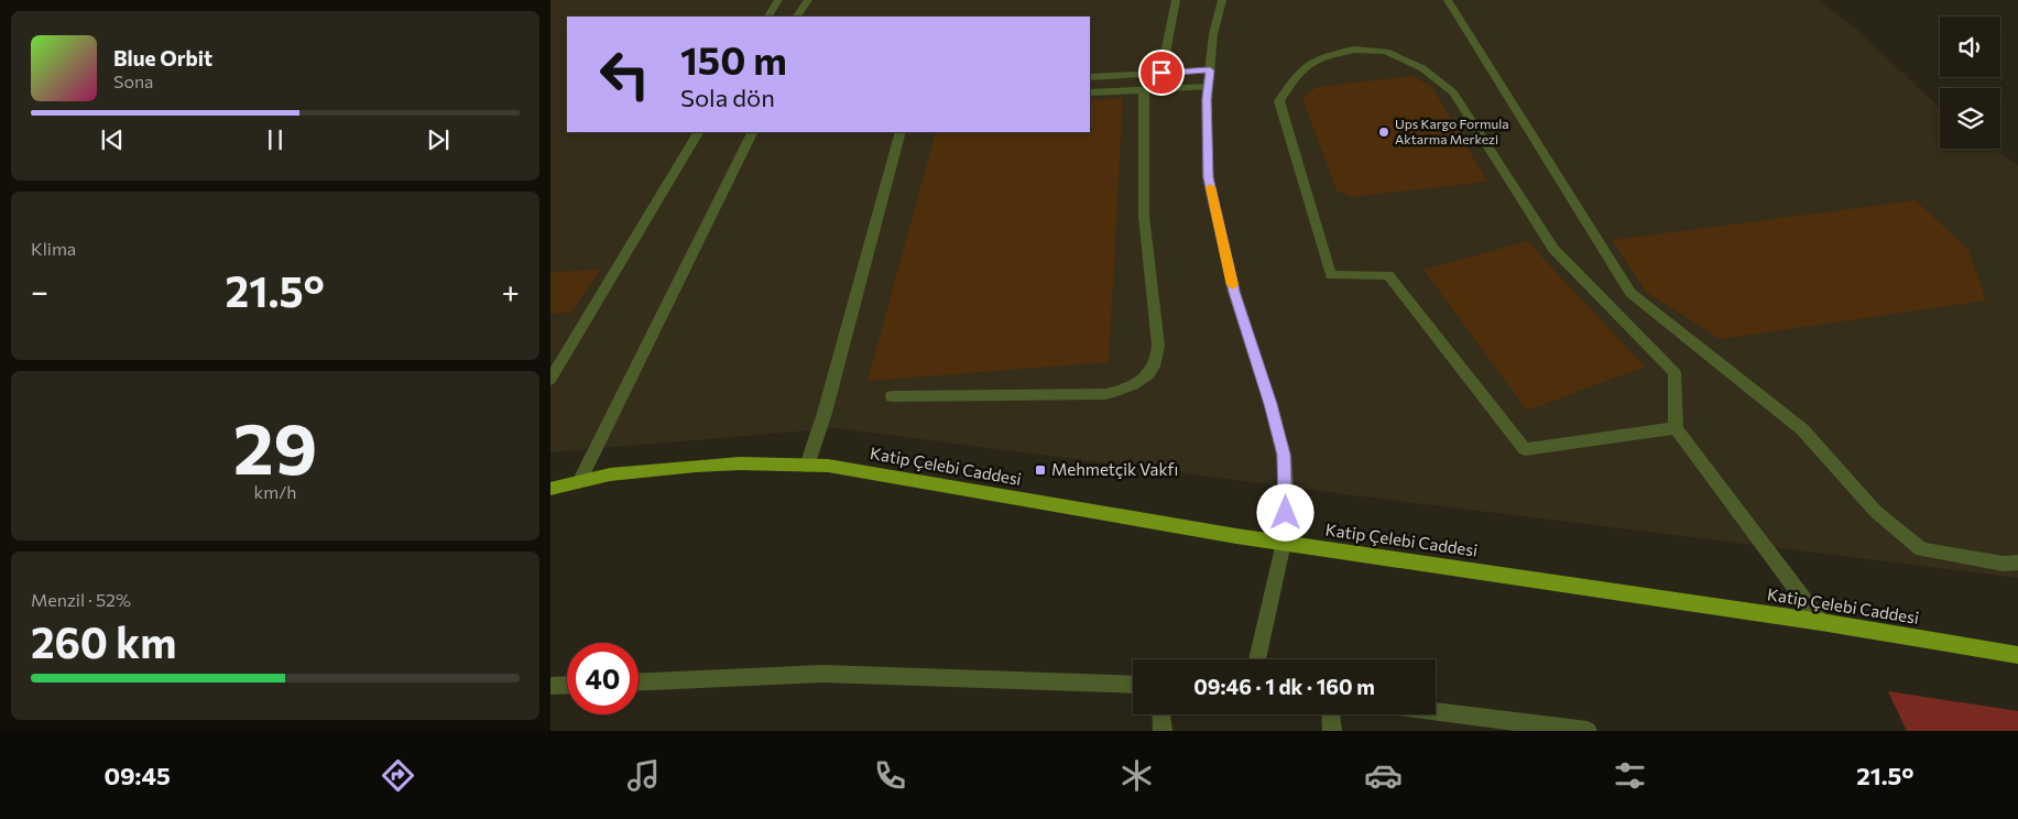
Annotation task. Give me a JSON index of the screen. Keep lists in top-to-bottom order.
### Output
{
  "streets": {
    "main road": ["Katip Çelebi Caddesi"]
  },
  "places": {
    "other": ["Ups Kargo Formula Aktarma Merkezi"],
    "transit": ["Mehmetçik Vakfı"]
  },
  "page": {
    "turn": ["150 m", "Sola dön"],
    "song": ["Blue Orbit", "Sona"],
    "tile": [
      "Klima",
      ["29", "km/h"],
      ["Menzil · 52%", "260 km"]
    ],
    "heat": ["−", "21.5°", "+"],
    "limit": "40",
    "trip": "09:46 · 1 dk · 160 m",
    "tabs": ["09:45", "21.5°"]
  }
}
